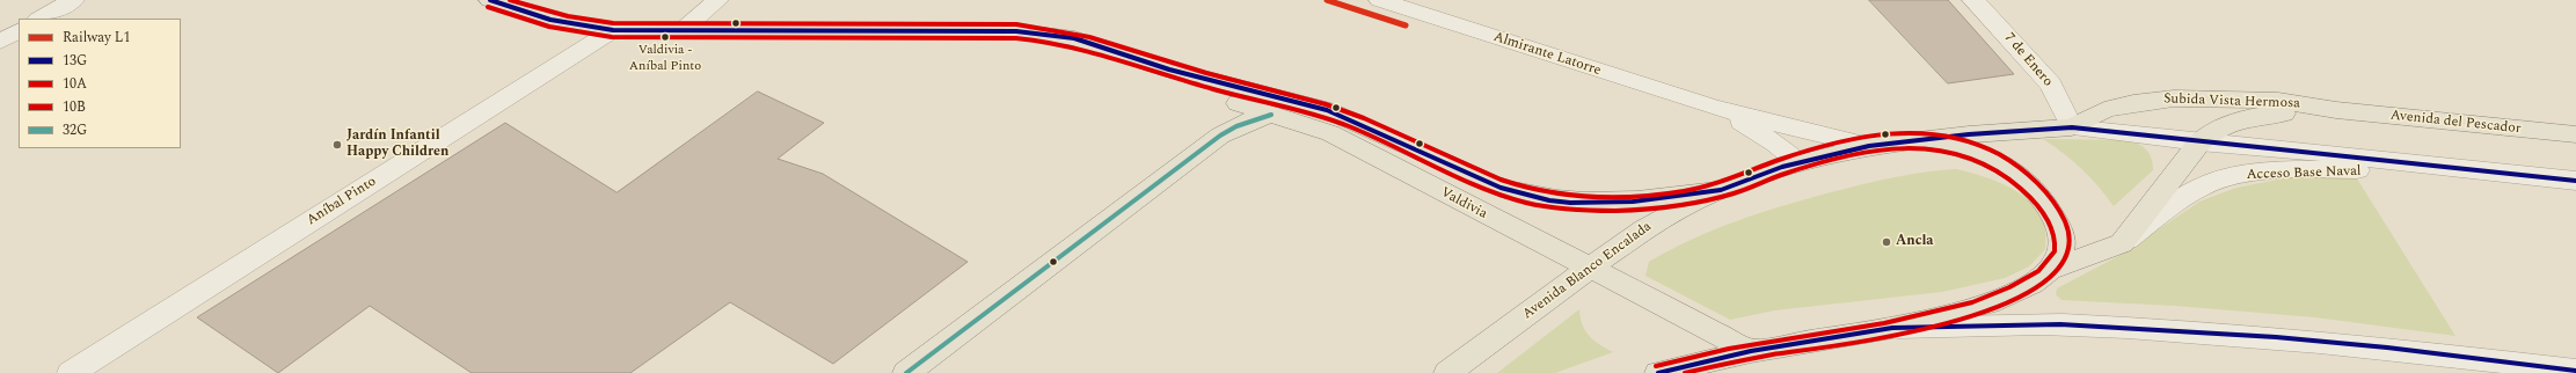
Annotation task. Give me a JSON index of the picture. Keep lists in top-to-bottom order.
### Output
{
  "streets": {
    "main road": [
      "Subida Vista Hermosa",
      "Avenida del Pescador",
      "Valdivia",
      "Avenida Blanco Encalada"
    ],
    "street": [
      "Almirante Latorre",
      "7 de Enero",
      "Acceso Base Naval",
      "Aníbal Pinto"
    ]
  },
  "crossings": [
    ["Almirante Latorre", "Avenida Blanco Encalada"],
    ["7 de Enero", "Subida Vista Hermosa"],
    ["7 de Enero", "Avenida Blanco Encalada"],
    ["Subida Vista Hermosa", "Avenida del Pescador"],
    ["Subida Vista Hermosa", "Acceso Base Naval"],
    ["Subida Vista Hermosa", "Avenida Blanco Encalada"],
    ["Acceso Base Naval", "Avenida Blanco Encalada"],
    ["Aníbal Pinto", "Valdivia"],
    ["Valdivia", "Avenida Blanco Encalada"]
  ],
  "places": ["Valdivia - Aníbal Pinto", "Jardín Infantil Happy Children", "Ancla"],
  "lines": [
    "rail line L1",
    "transit line 13G",
    "transit line 10B",
    "transit line 10A",
    "transit line 32G"
  ],
  "legend": [
    "Railway L1",
    "13G",
    "10A",
    "10B",
    "32G"
  ]
}
